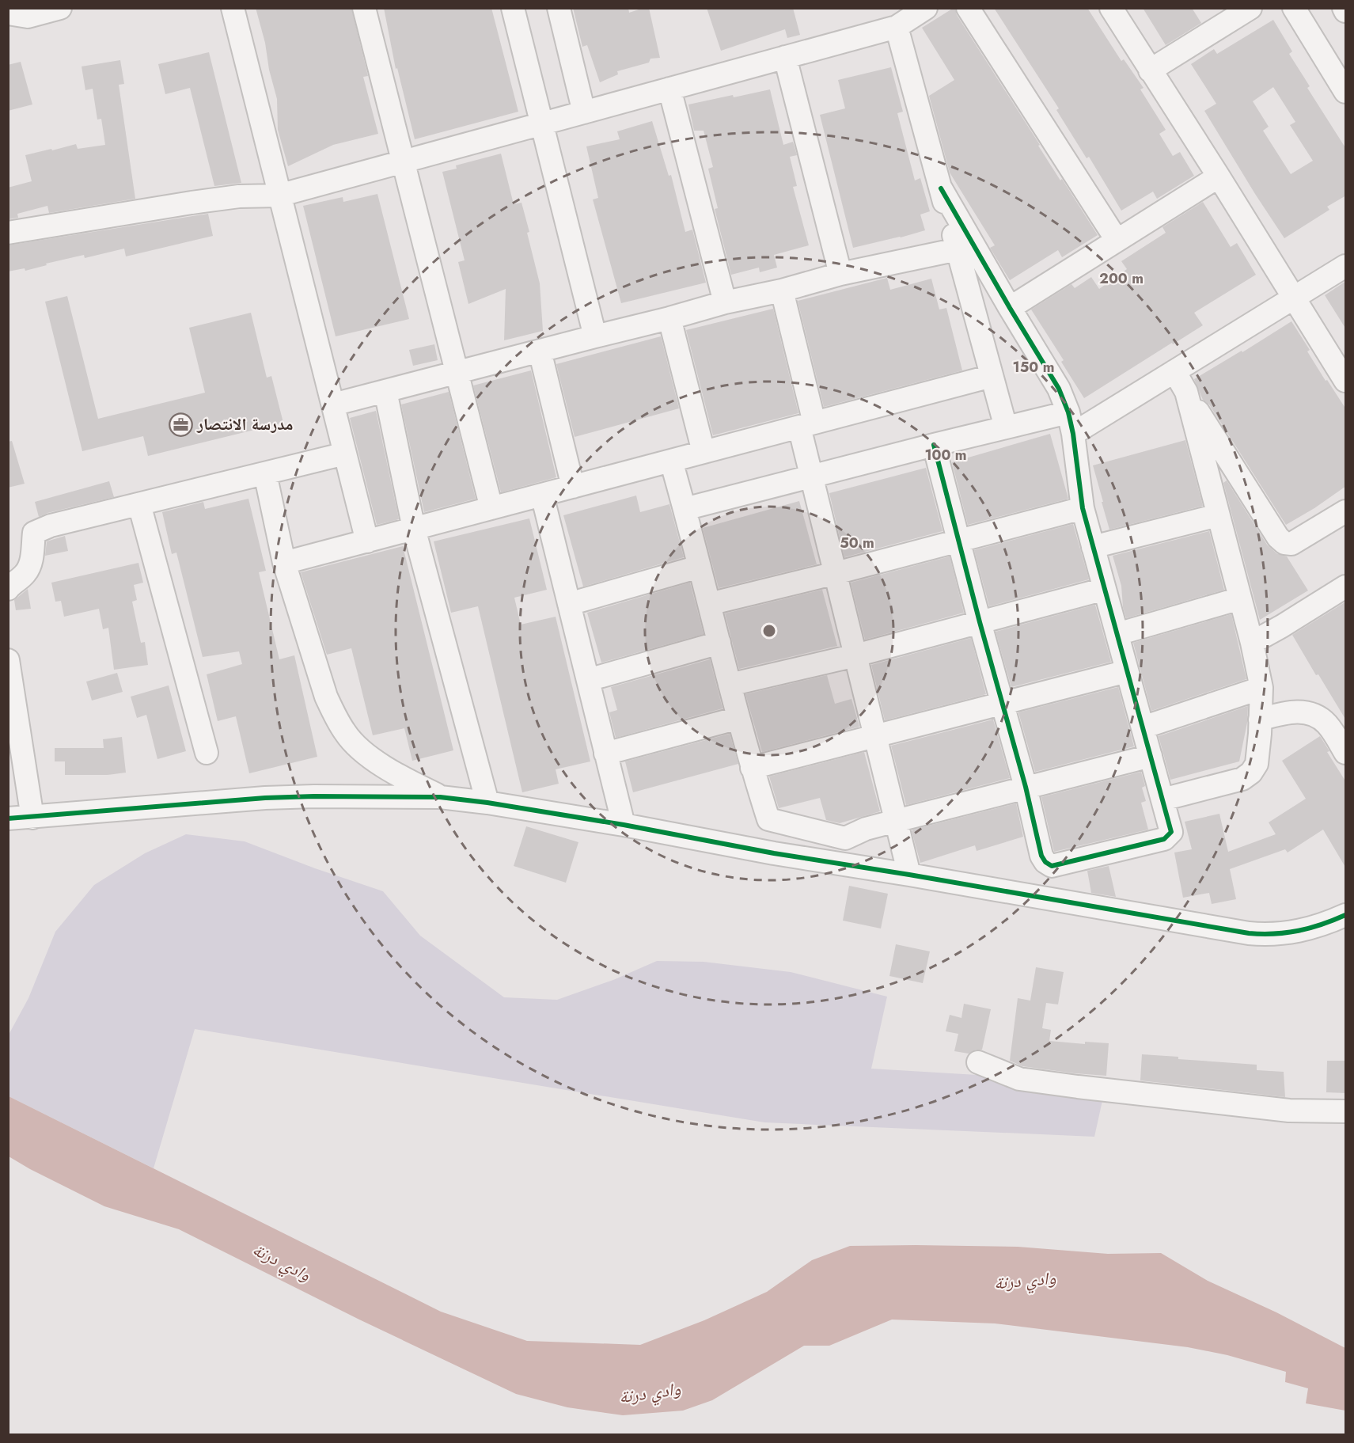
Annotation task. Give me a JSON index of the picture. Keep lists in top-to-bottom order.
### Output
{
  "water": ["وادي درنة"],
  "places": {
    "office": ["مدرسة الانتصار"]
  },
  "rings": [
    "200 m",
    "150 m",
    "100 m",
    "50 m"
  ]
}
